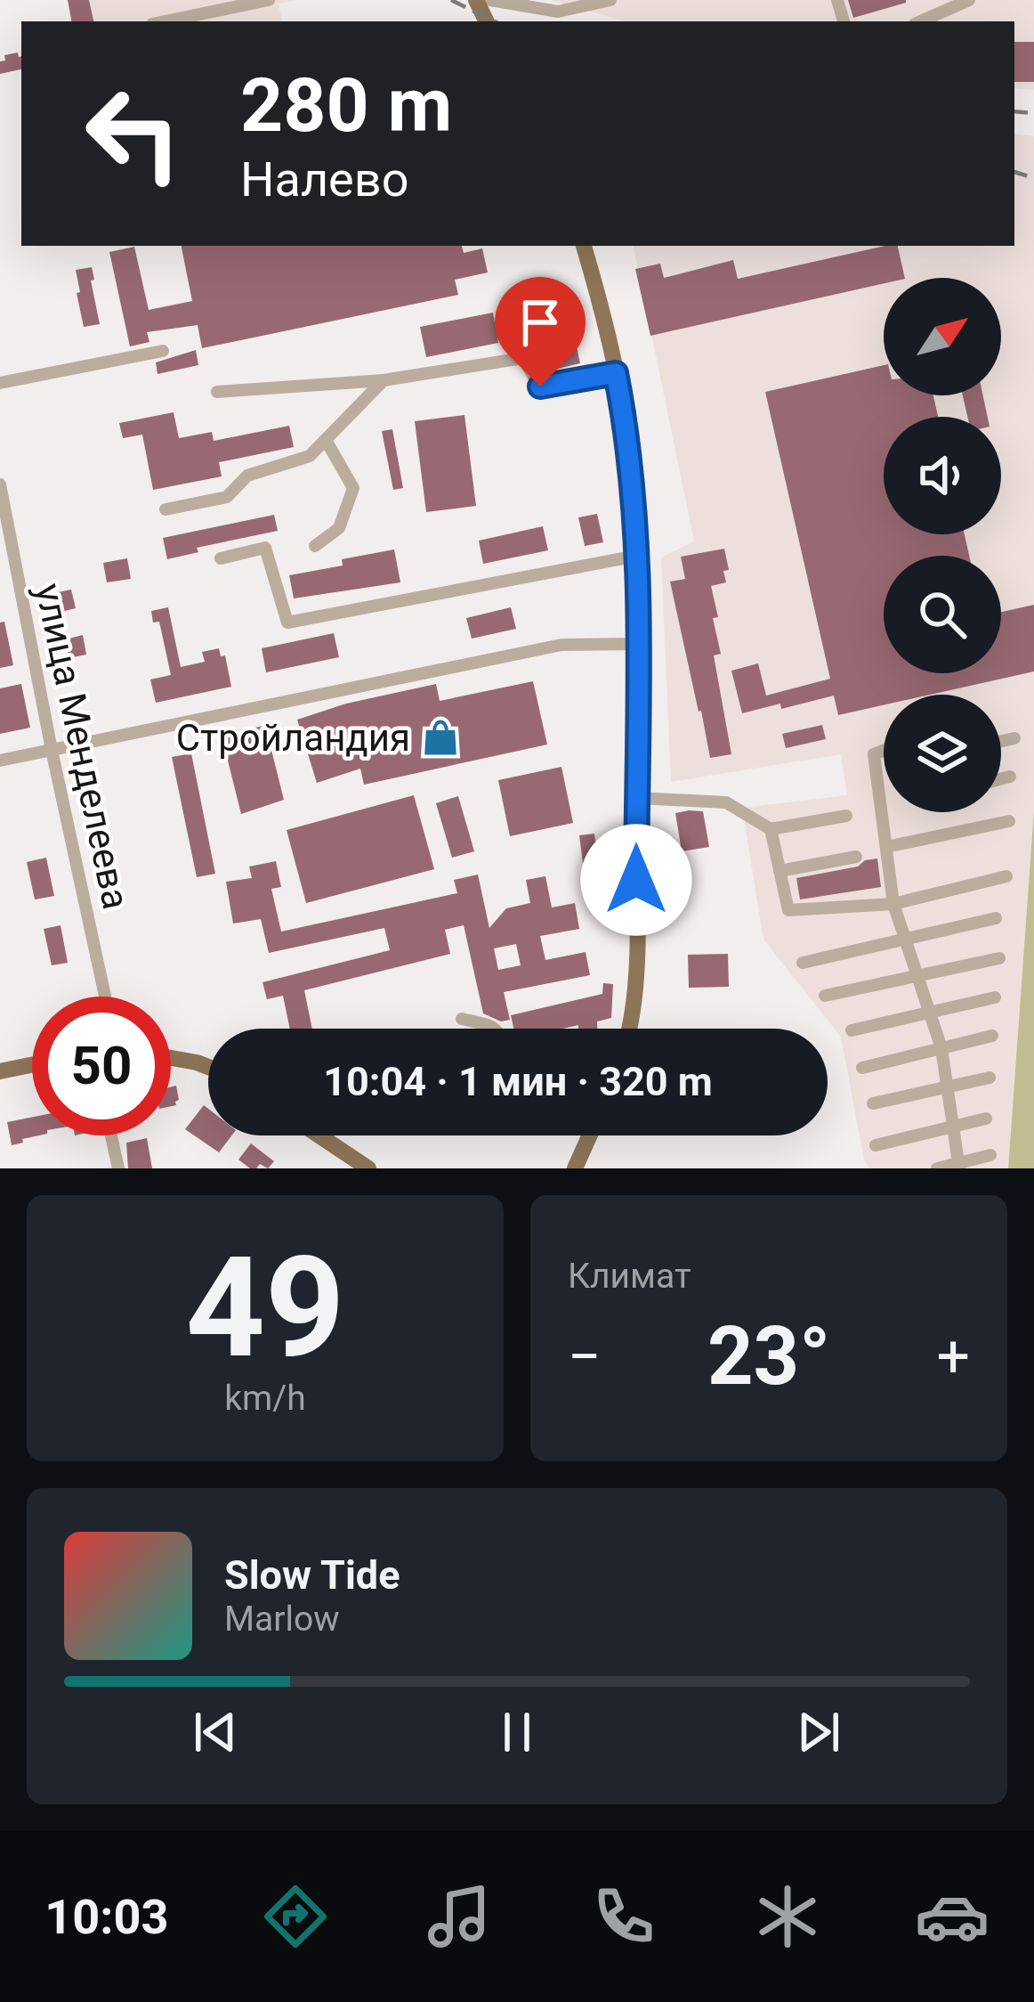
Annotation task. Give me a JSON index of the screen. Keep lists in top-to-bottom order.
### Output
{
  "streets": {
    "street": ["улица Менделеева"]
  },
  "places": {
    "shop": ["Стройландия"]
  },
  "north": "top right",
  "page": {
    "turn": ["280 m", "Налево"],
    "limit": "50",
    "trip": "10:04 · 1 мин · 320 m",
    "tile": [
      ["49", "km/h"],
      "Климат"
    ],
    "heat": ["−", "23°", "+"],
    "song": ["Slow Tide", "Marlow"],
    "tabs": "10:03"
  }
}
